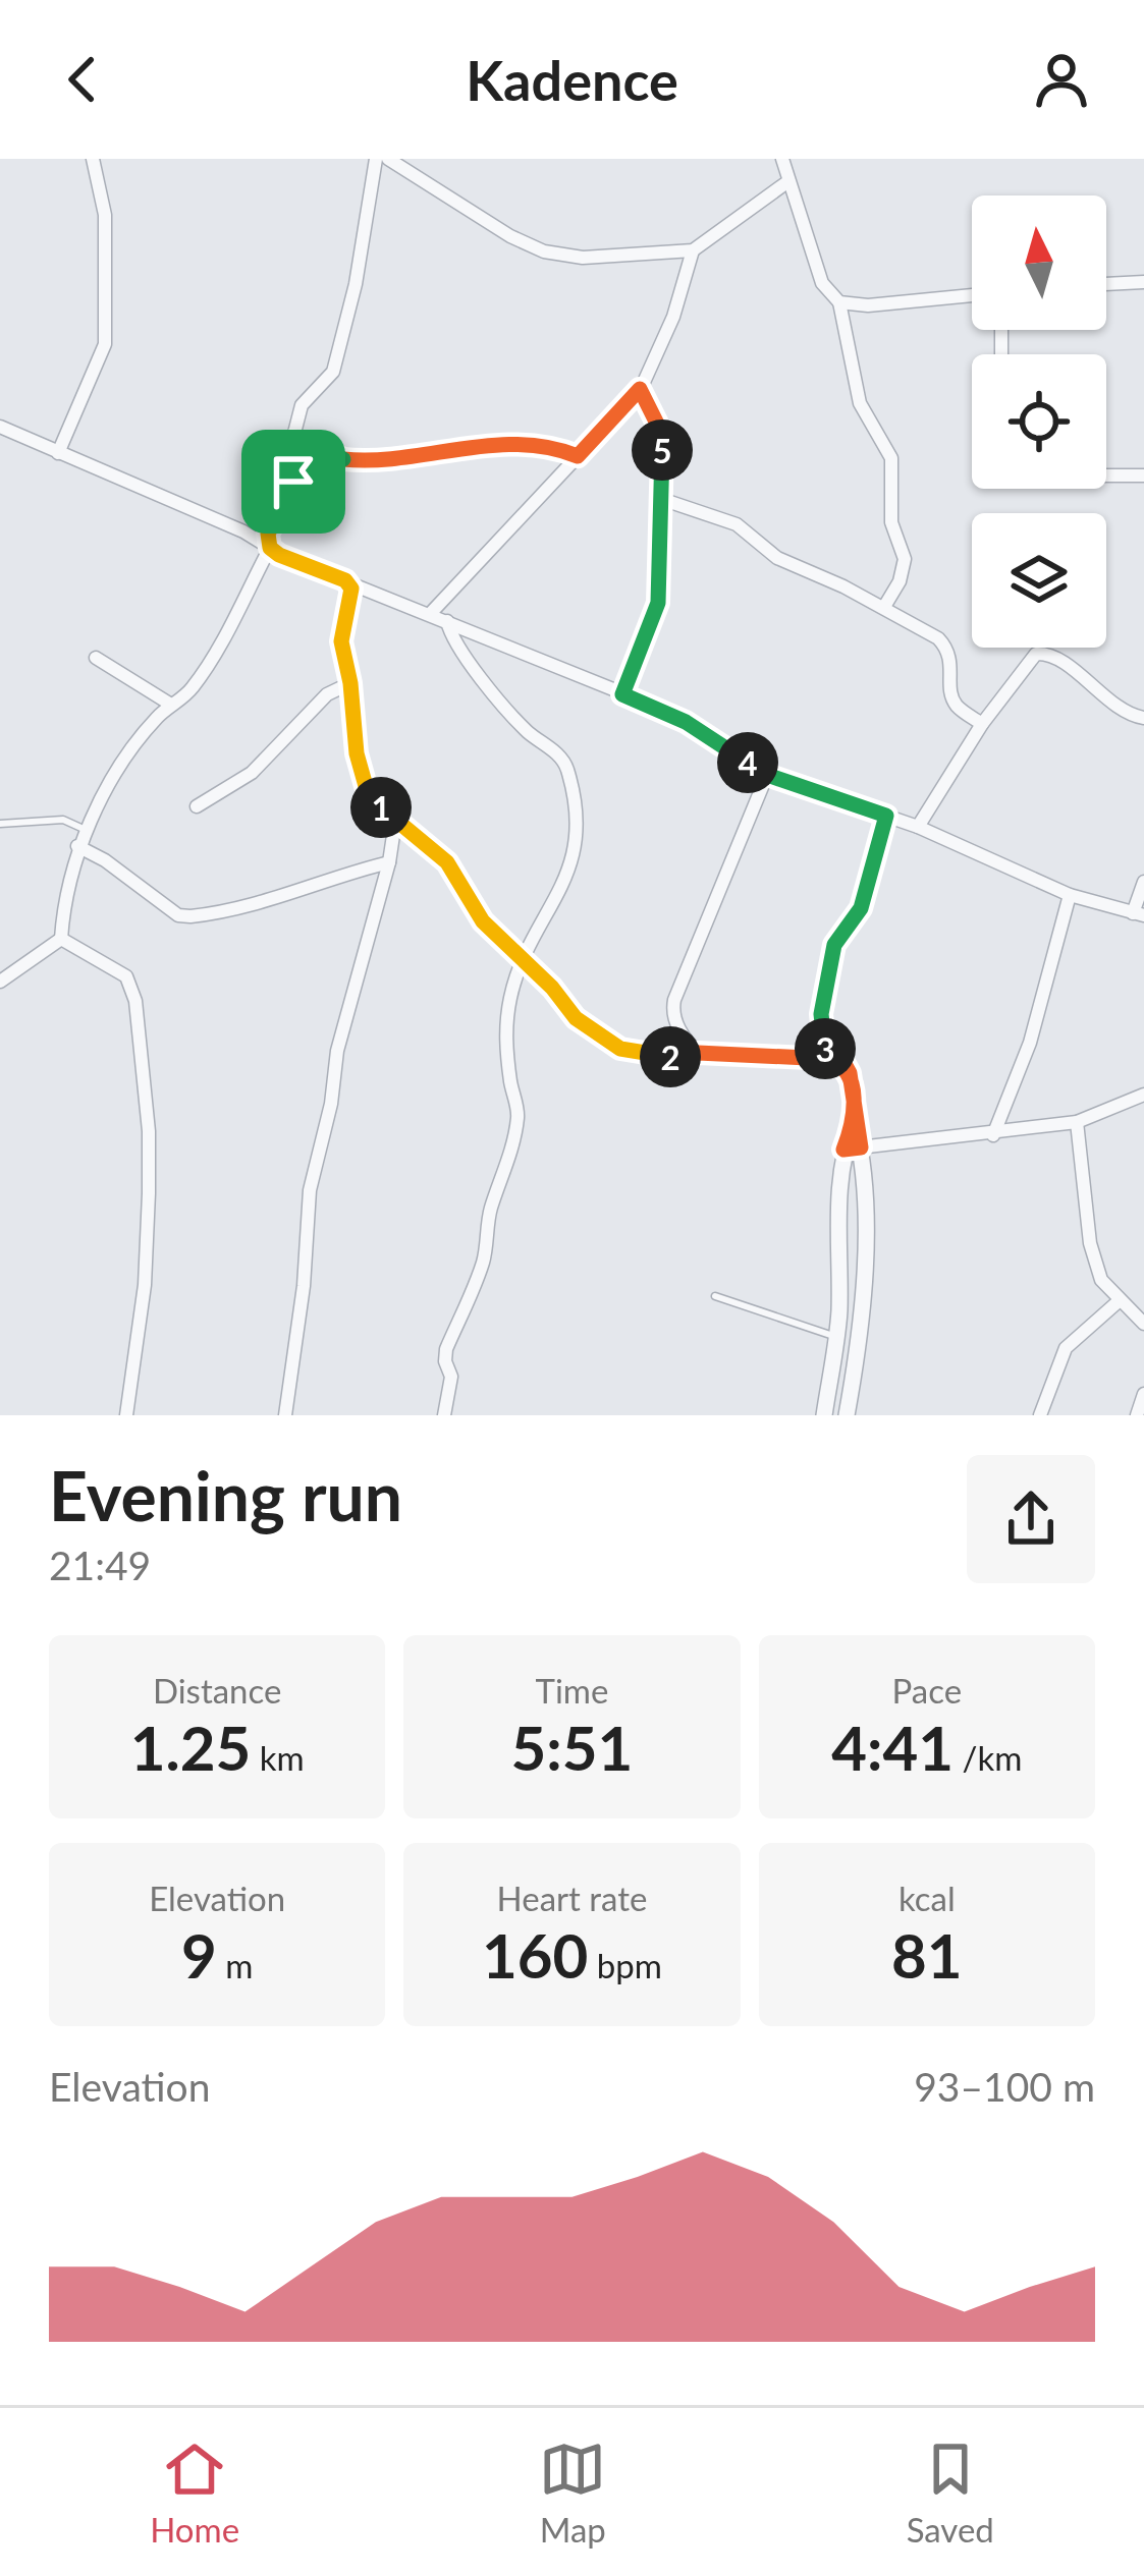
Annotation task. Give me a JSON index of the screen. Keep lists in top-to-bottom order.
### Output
{
  "north": "top",
  "page": {
    "header": "Kadence",
    "pins": [
      "5",
      "4",
      "1",
      "3",
      "2"
    ],
    "heading": ["Evening run", "21:49"],
    "stats": [
      ["Distance", "1.25 km"],
      ["Time", "5:51"],
      ["Pace", "4:41 /km"],
      ["Elevation", "9 m"],
      ["Heart rate", "160 bpm"],
      ["kcal", "81"]
    ],
    "chart": ["Elevation", "93–100 m"],
    "tabs": ["Home", "Map", "Saved"]
  }
}
